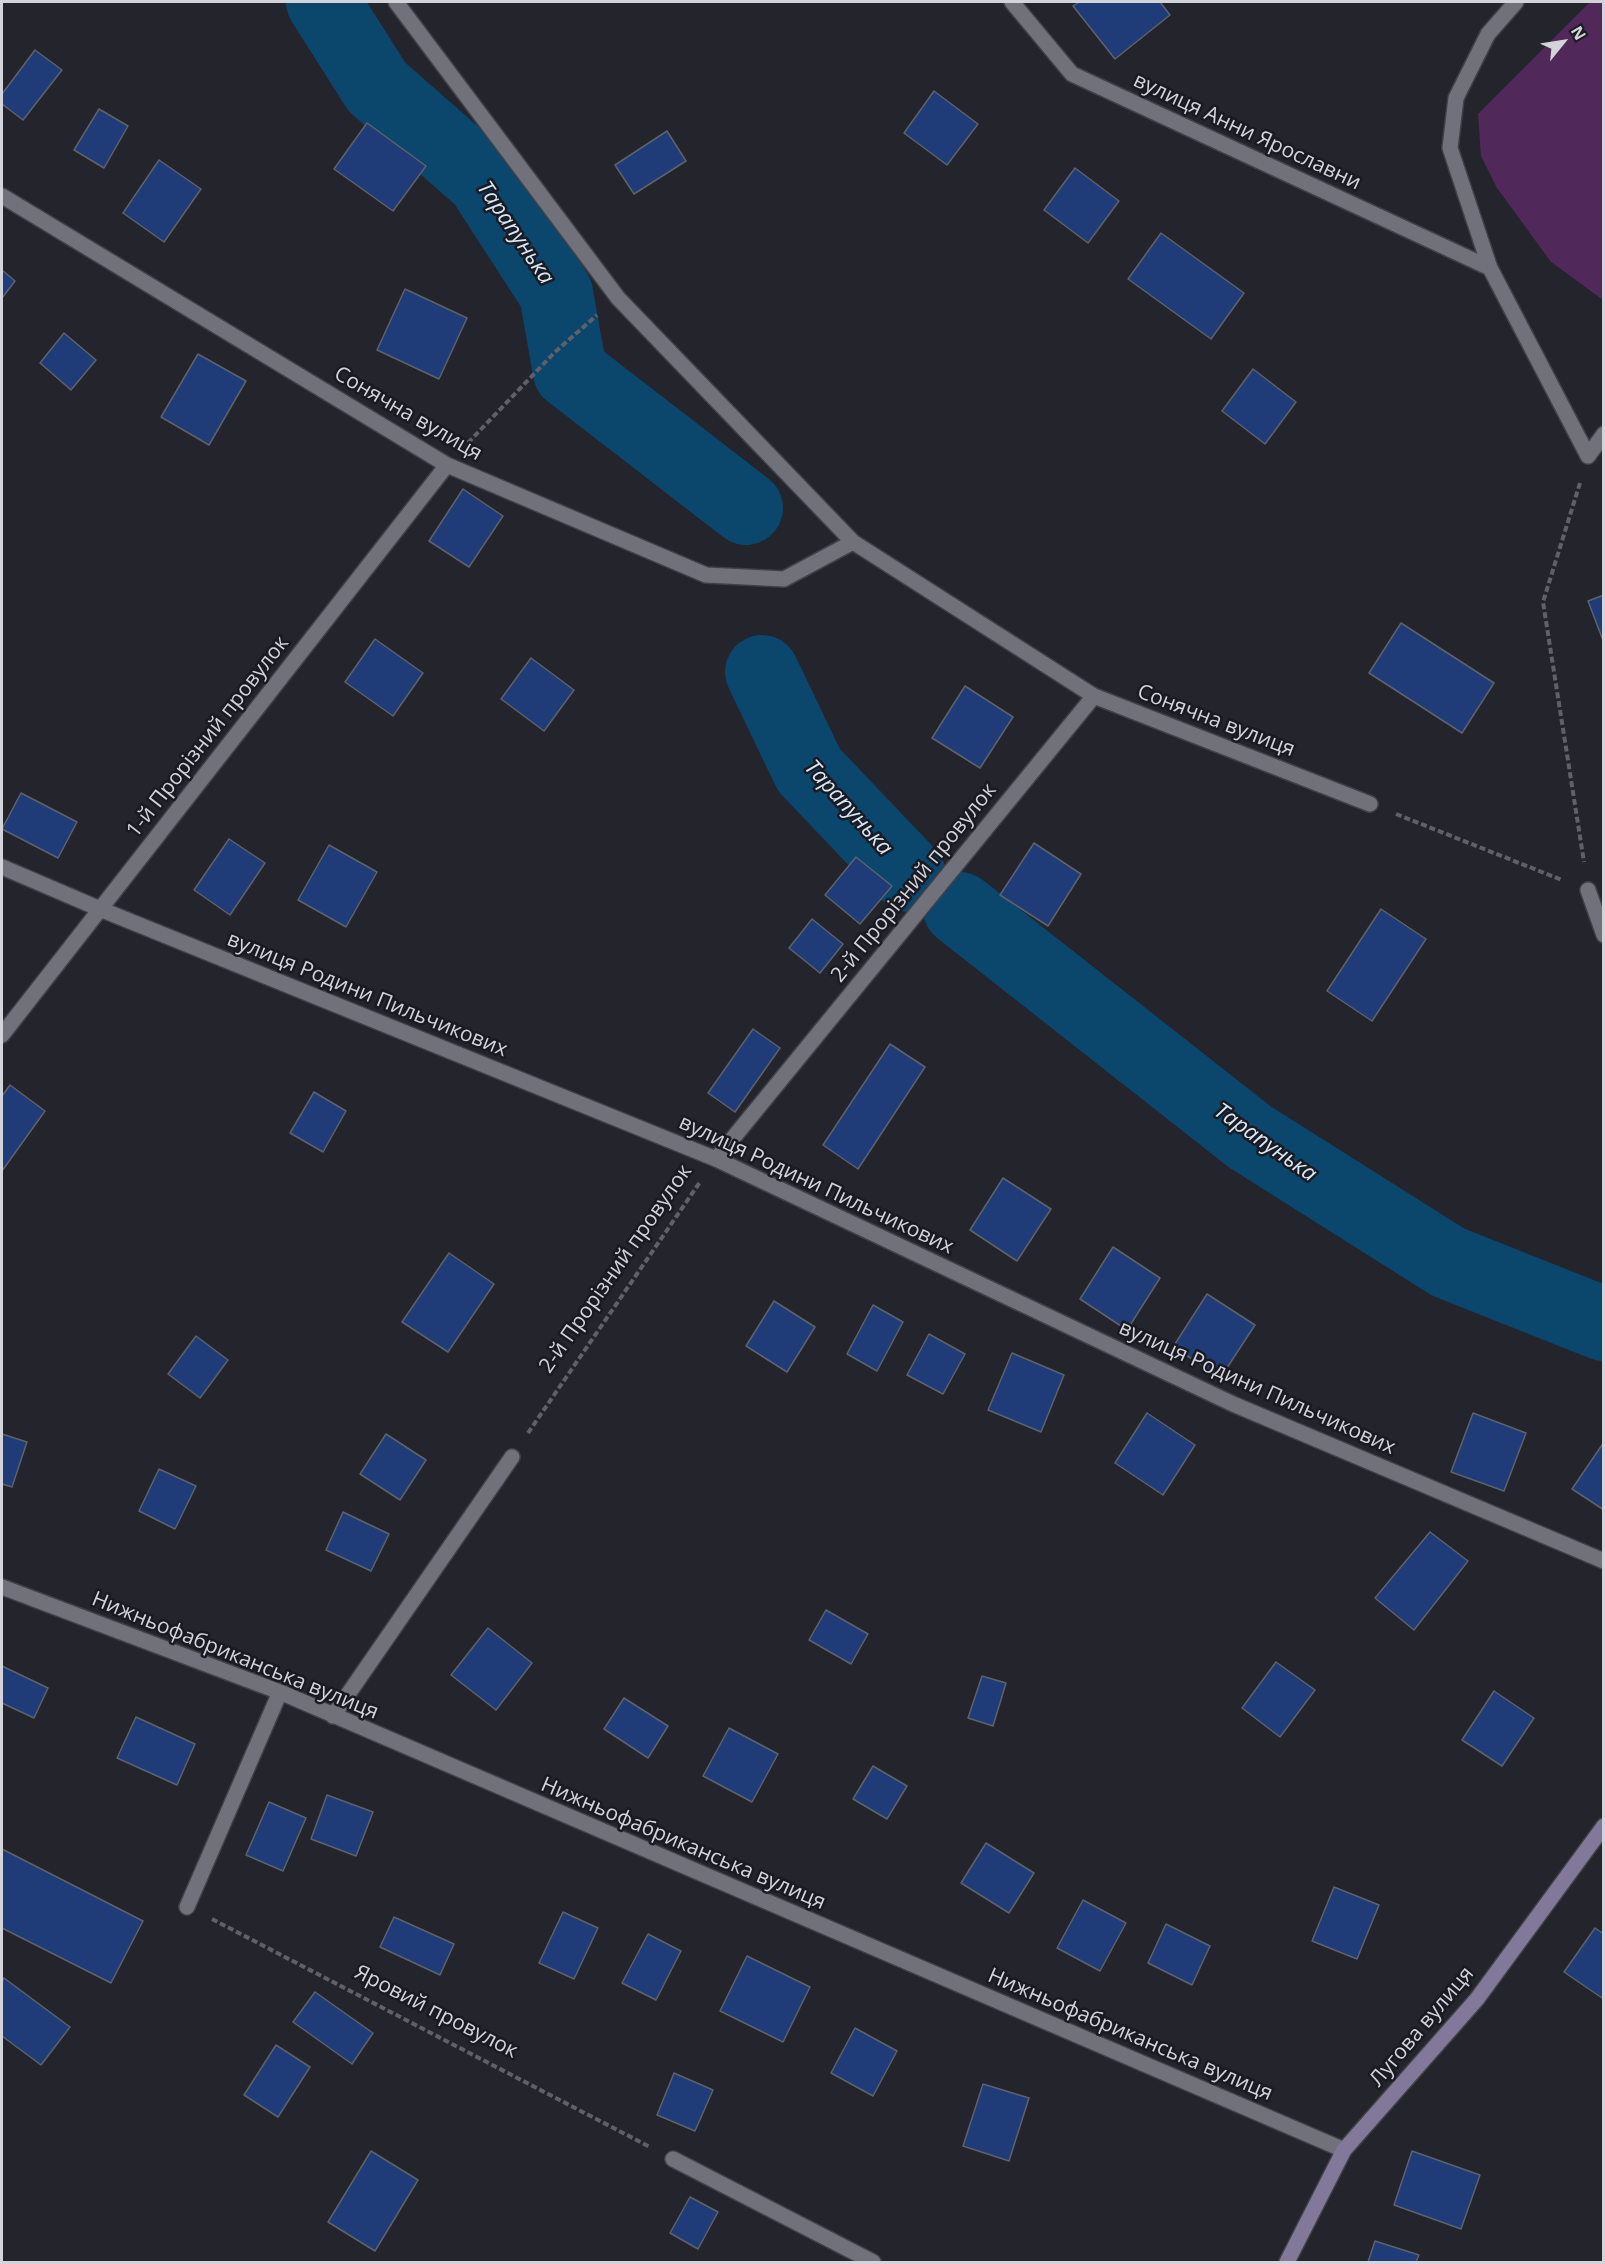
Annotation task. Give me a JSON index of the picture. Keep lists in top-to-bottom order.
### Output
{
  "streets": {
    "street": [
      "вулиця Анни Ярославни",
      "Сонячна вулиця",
      "1-й Прорізний провулок",
      "2-й Прорізний провулок",
      "вулиця Родини Пильчикових",
      "Нижньофабриканська вулиця",
      "Лугова вулиця"
    ],
    "path": ["Яровий провулок"]
  },
  "crossings": [
    ["Сонячна вулиця", "1-й Прорізний провулок"],
    ["Сонячна вулиця", "2-й Прорізний провулок"],
    ["1-й Прорізний провулок", "вулиця Родини Пильчикових"],
    ["2-й Прорізний провулок", "вулиця Родини Пильчикових"],
    ["Нижньофабриканська вулиця", "Лугова вулиця"]
  ],
  "water": ["Тарапунька"],
  "north": "top right"
}
